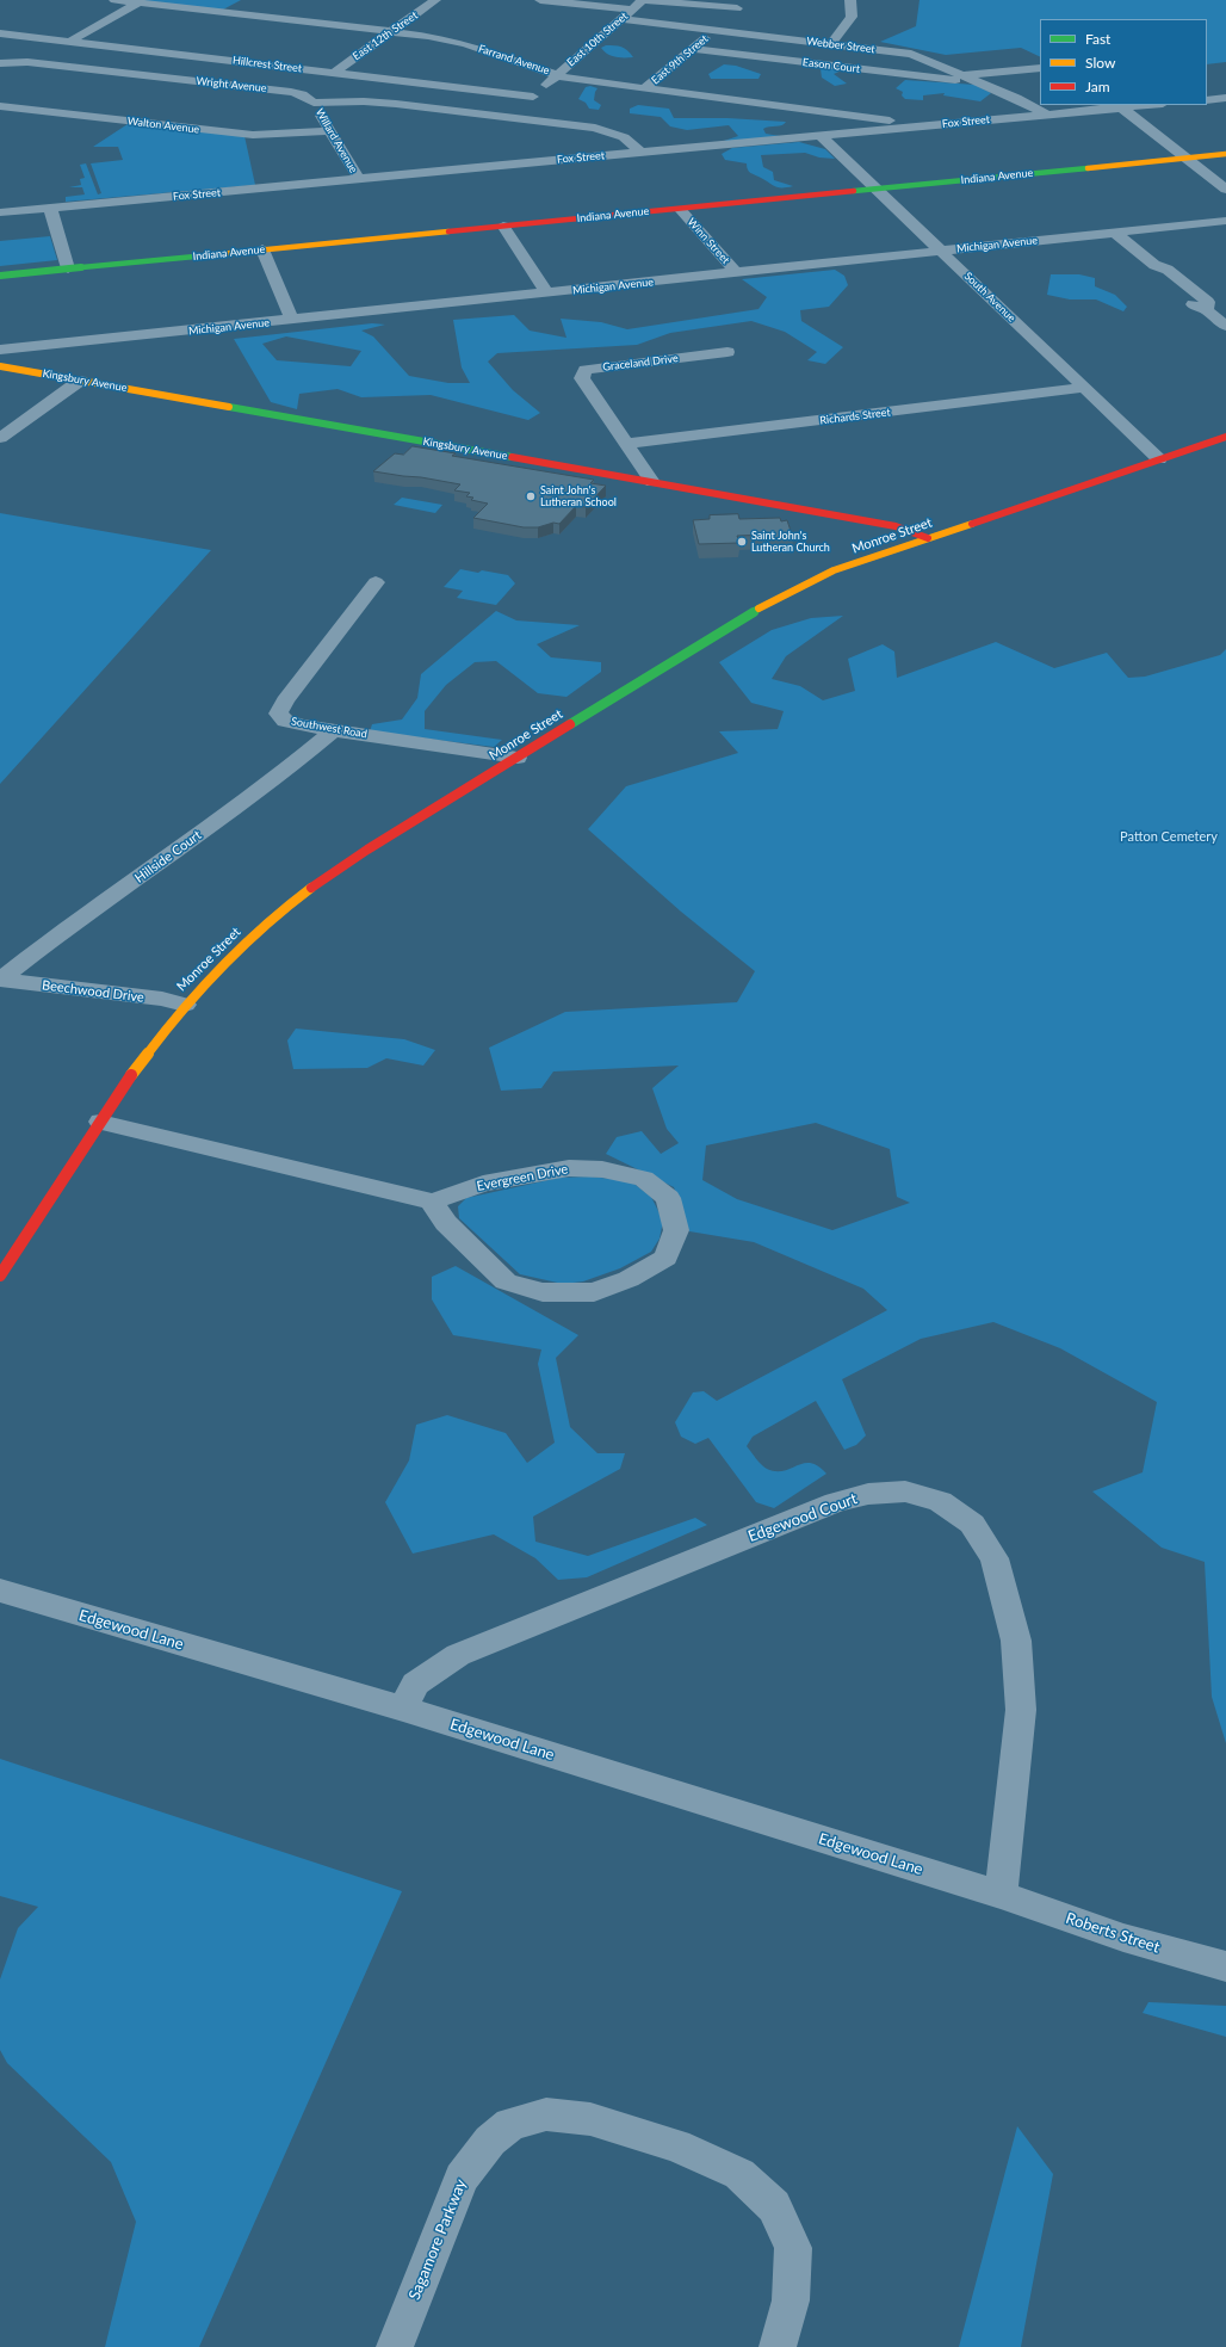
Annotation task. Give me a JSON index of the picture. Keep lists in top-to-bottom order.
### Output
{
  "streets": {
    "main road": ["Indiana Avenue", "Kingsbury Avenue", "Monroe Street"],
    "street": [
      "East 12th Street",
      "East 10th Street",
      "Webber Street",
      "Farrand Avenue",
      "East 9th Street",
      "Hillcrest Street",
      "Eason Court",
      "Wright Avenue",
      "Fox Street",
      "Walton Avenue",
      "Willard Avenue",
      "Winn Street",
      "Michigan Avenue",
      "South Avenue",
      "Graceland Drive",
      "Richards Street",
      "Southwest Road",
      "Hillside Court",
      "Beechwood Drive",
      "Evergreen Drive",
      "Edgewood Court",
      "Edgewood Lane",
      "Roberts Street",
      "Sagamore Parkway"
    ]
  },
  "crossings": [
    ["East 12th Street", "Farrand Avenue"],
    ["East 12th Street", "Hillcrest Street"],
    ["East 10th Street", "Webber Street"],
    ["East 10th Street", "Farrand Avenue"],
    ["East 10th Street", "Hillcrest Street"],
    ["East 10th Street", "Wright Avenue"],
    ["Webber Street", "East 9th Street"],
    ["Webber Street", "Eason Court"],
    ["Webber Street", "Fox Street"],
    ["Farrand Avenue", "East 9th Street"],
    ["Farrand Avenue", "Fox Street"],
    ["East 9th Street", "Eason Court"],
    ["Wright Avenue", "Fox Street"],
    ["Wright Avenue", "Willard Avenue"],
    ["Fox Street", "Willard Avenue"],
    ["Fox Street", "South Avenue"],
    ["Walton Avenue", "Willard Avenue"],
    ["Indiana Avenue", "Winn Street"],
    ["Indiana Avenue", "South Avenue"],
    ["Winn Street", "Michigan Avenue"],
    ["Michigan Avenue", "South Avenue"],
    ["South Avenue", "Richards Street"],
    ["South Avenue", "Monroe Street"],
    ["Graceland Drive", "Richards Street"],
    ["Kingsbury Avenue", "Monroe Street"],
    ["Monroe Street", "Southwest Road"],
    ["Monroe Street", "Beechwood Drive"],
    ["Southwest Road", "Hillside Court"],
    ["Hillside Court", "Beechwood Drive"],
    ["Edgewood Court", "Edgewood Lane"],
    ["Edgewood Court", "Roberts Street"],
    ["Edgewood Lane", "Roberts Street"]
  ],
  "parks": ["Patton Cemetery"],
  "places": ["Saint John's Lutheran School", "Saint John's Lutheran Church"],
  "legend": ["Fast", "Slow", "Jam"]
}
